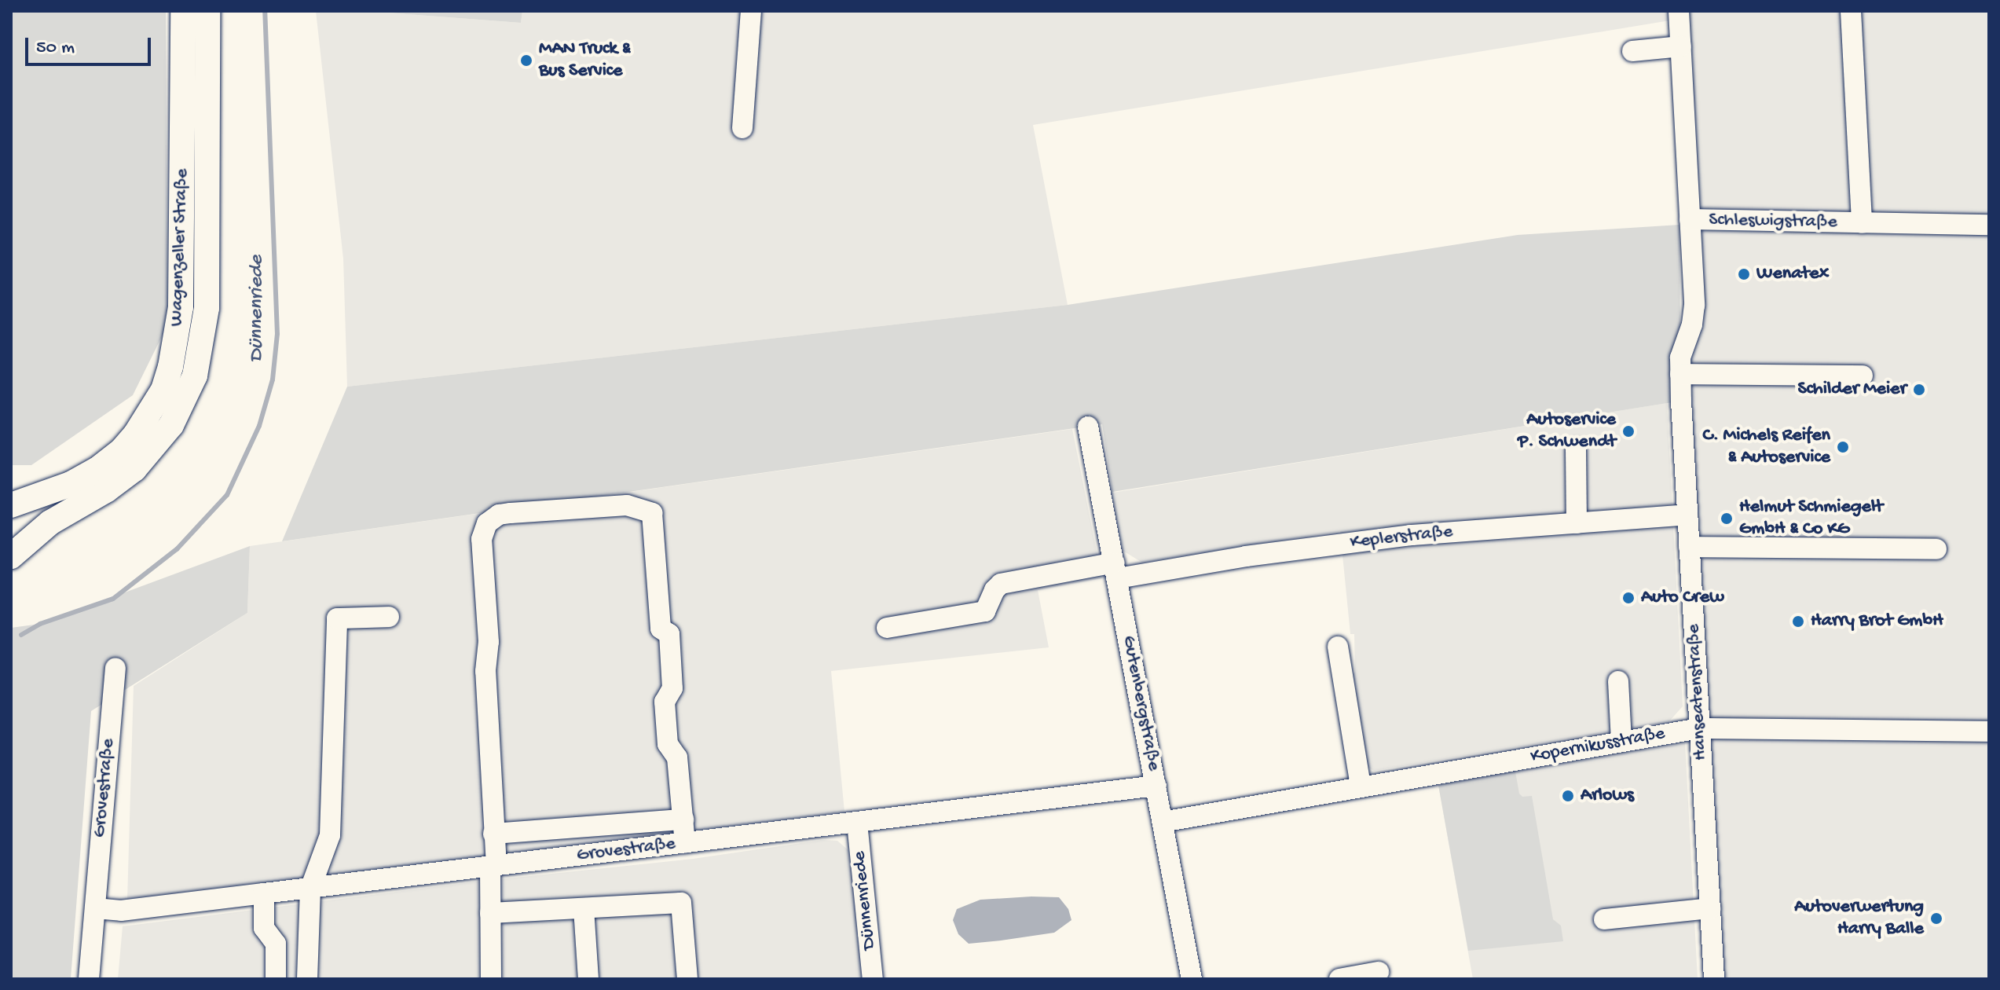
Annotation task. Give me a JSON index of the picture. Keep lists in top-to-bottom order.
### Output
{
  "streets": {
    "main road": ["Wagenzeller Straße"],
    "street": [
      "Schleswigstraße",
      "Keplerstraße",
      "Hanseatenstraße",
      "Gutenbergstraße",
      "Kopernikusstraße",
      "Grovestraße",
      "Dünnenriede"
    ]
  },
  "crossings": [
    ["Schleswigstraße", "Hanseatenstraße"],
    ["Keplerstraße", "Hanseatenstraße"],
    ["Keplerstraße", "Gutenbergstraße"],
    ["Hanseatenstraße", "Kopernikusstraße"],
    ["Gutenbergstraße", "Kopernikusstraße"],
    ["Gutenbergstraße", "Grovestraße"],
    ["Grovestraße", "Dünnenriede"]
  ],
  "water": ["Dünnenriede"],
  "places": [
    "MAN Truck & Bus Service",
    "Wenatex",
    "Schilder Meier",
    "Autoservice P. Schwendt",
    "C. Michels Reifen & Autoservice",
    "Helmut Schmiegelt GmbH & Co KG",
    "Auto Crew",
    "Harry Brot GmbH",
    "Arlows",
    "Autoverwertung Harry Balle"
  ],
  "scale_bar": "50 m"
}
